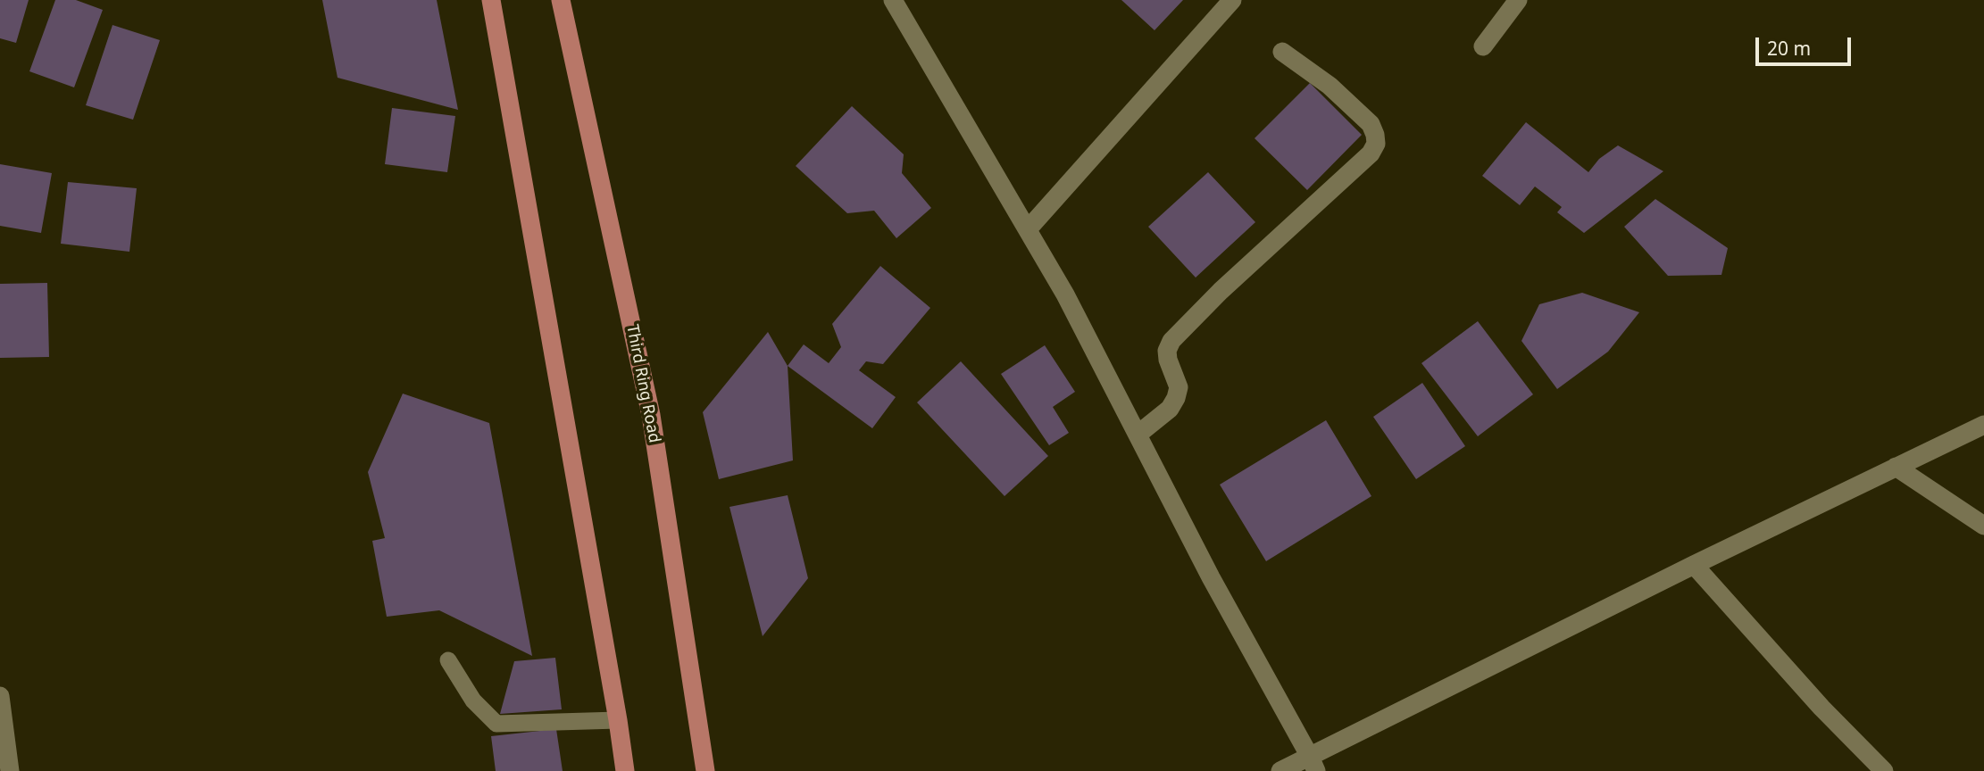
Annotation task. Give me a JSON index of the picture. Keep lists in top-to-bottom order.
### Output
{
  "streets": {
    "main road": ["Third Ring Road"]
  },
  "scale_bar": "20 m"
}
